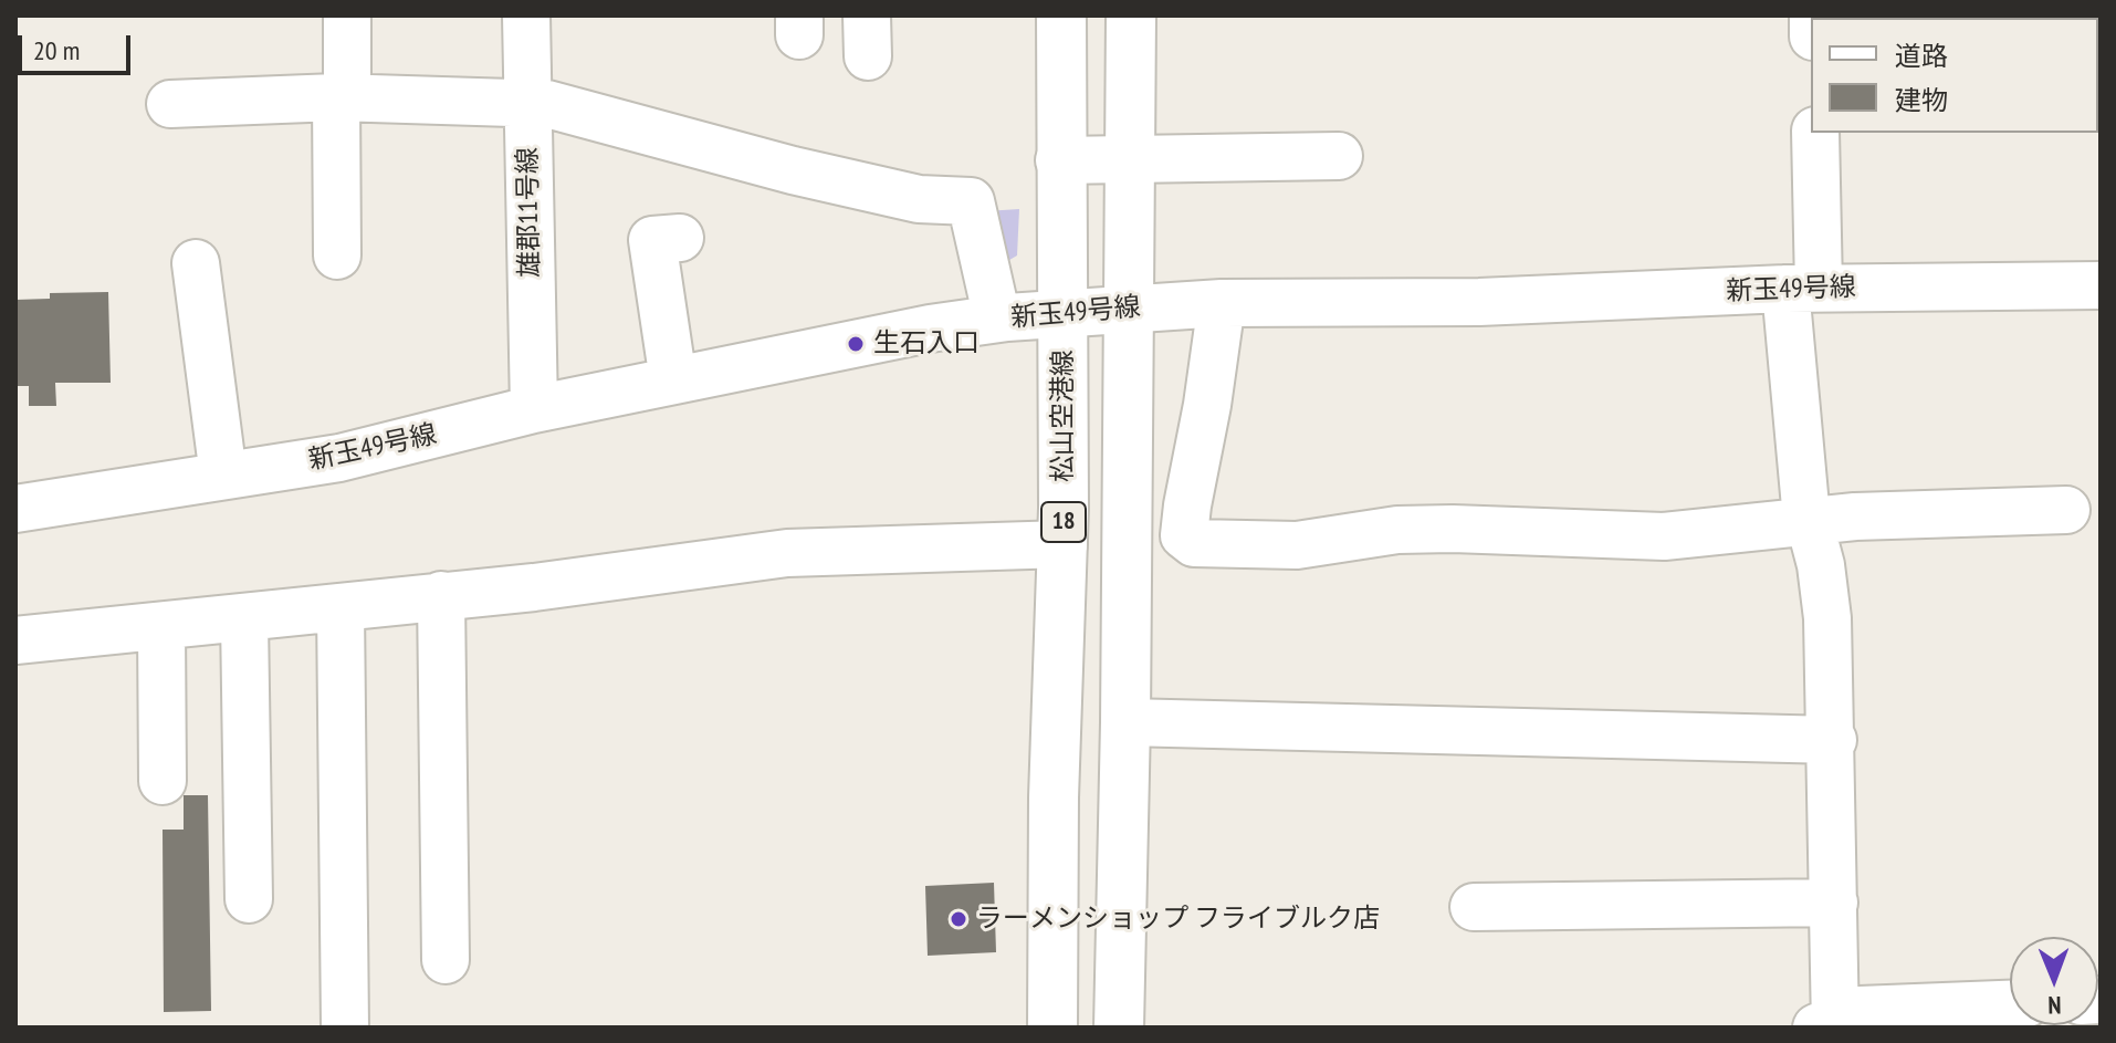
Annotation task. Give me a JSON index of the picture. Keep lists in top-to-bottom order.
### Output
{
  "streets": {
    "main road": ["松山空港線", "18"],
    "street": ["雄郡11号線", "新玉49号線"]
  },
  "crossings": [
    ["雄郡11号線", "新玉49号線"],
    ["新玉49号線", "松山空港線"]
  ],
  "places": ["生石入口", "ラーメンショップ フライブルク店"],
  "legend": ["道路", "建物"],
  "scale_bar": "20 m",
  "north": "bottom"
}
